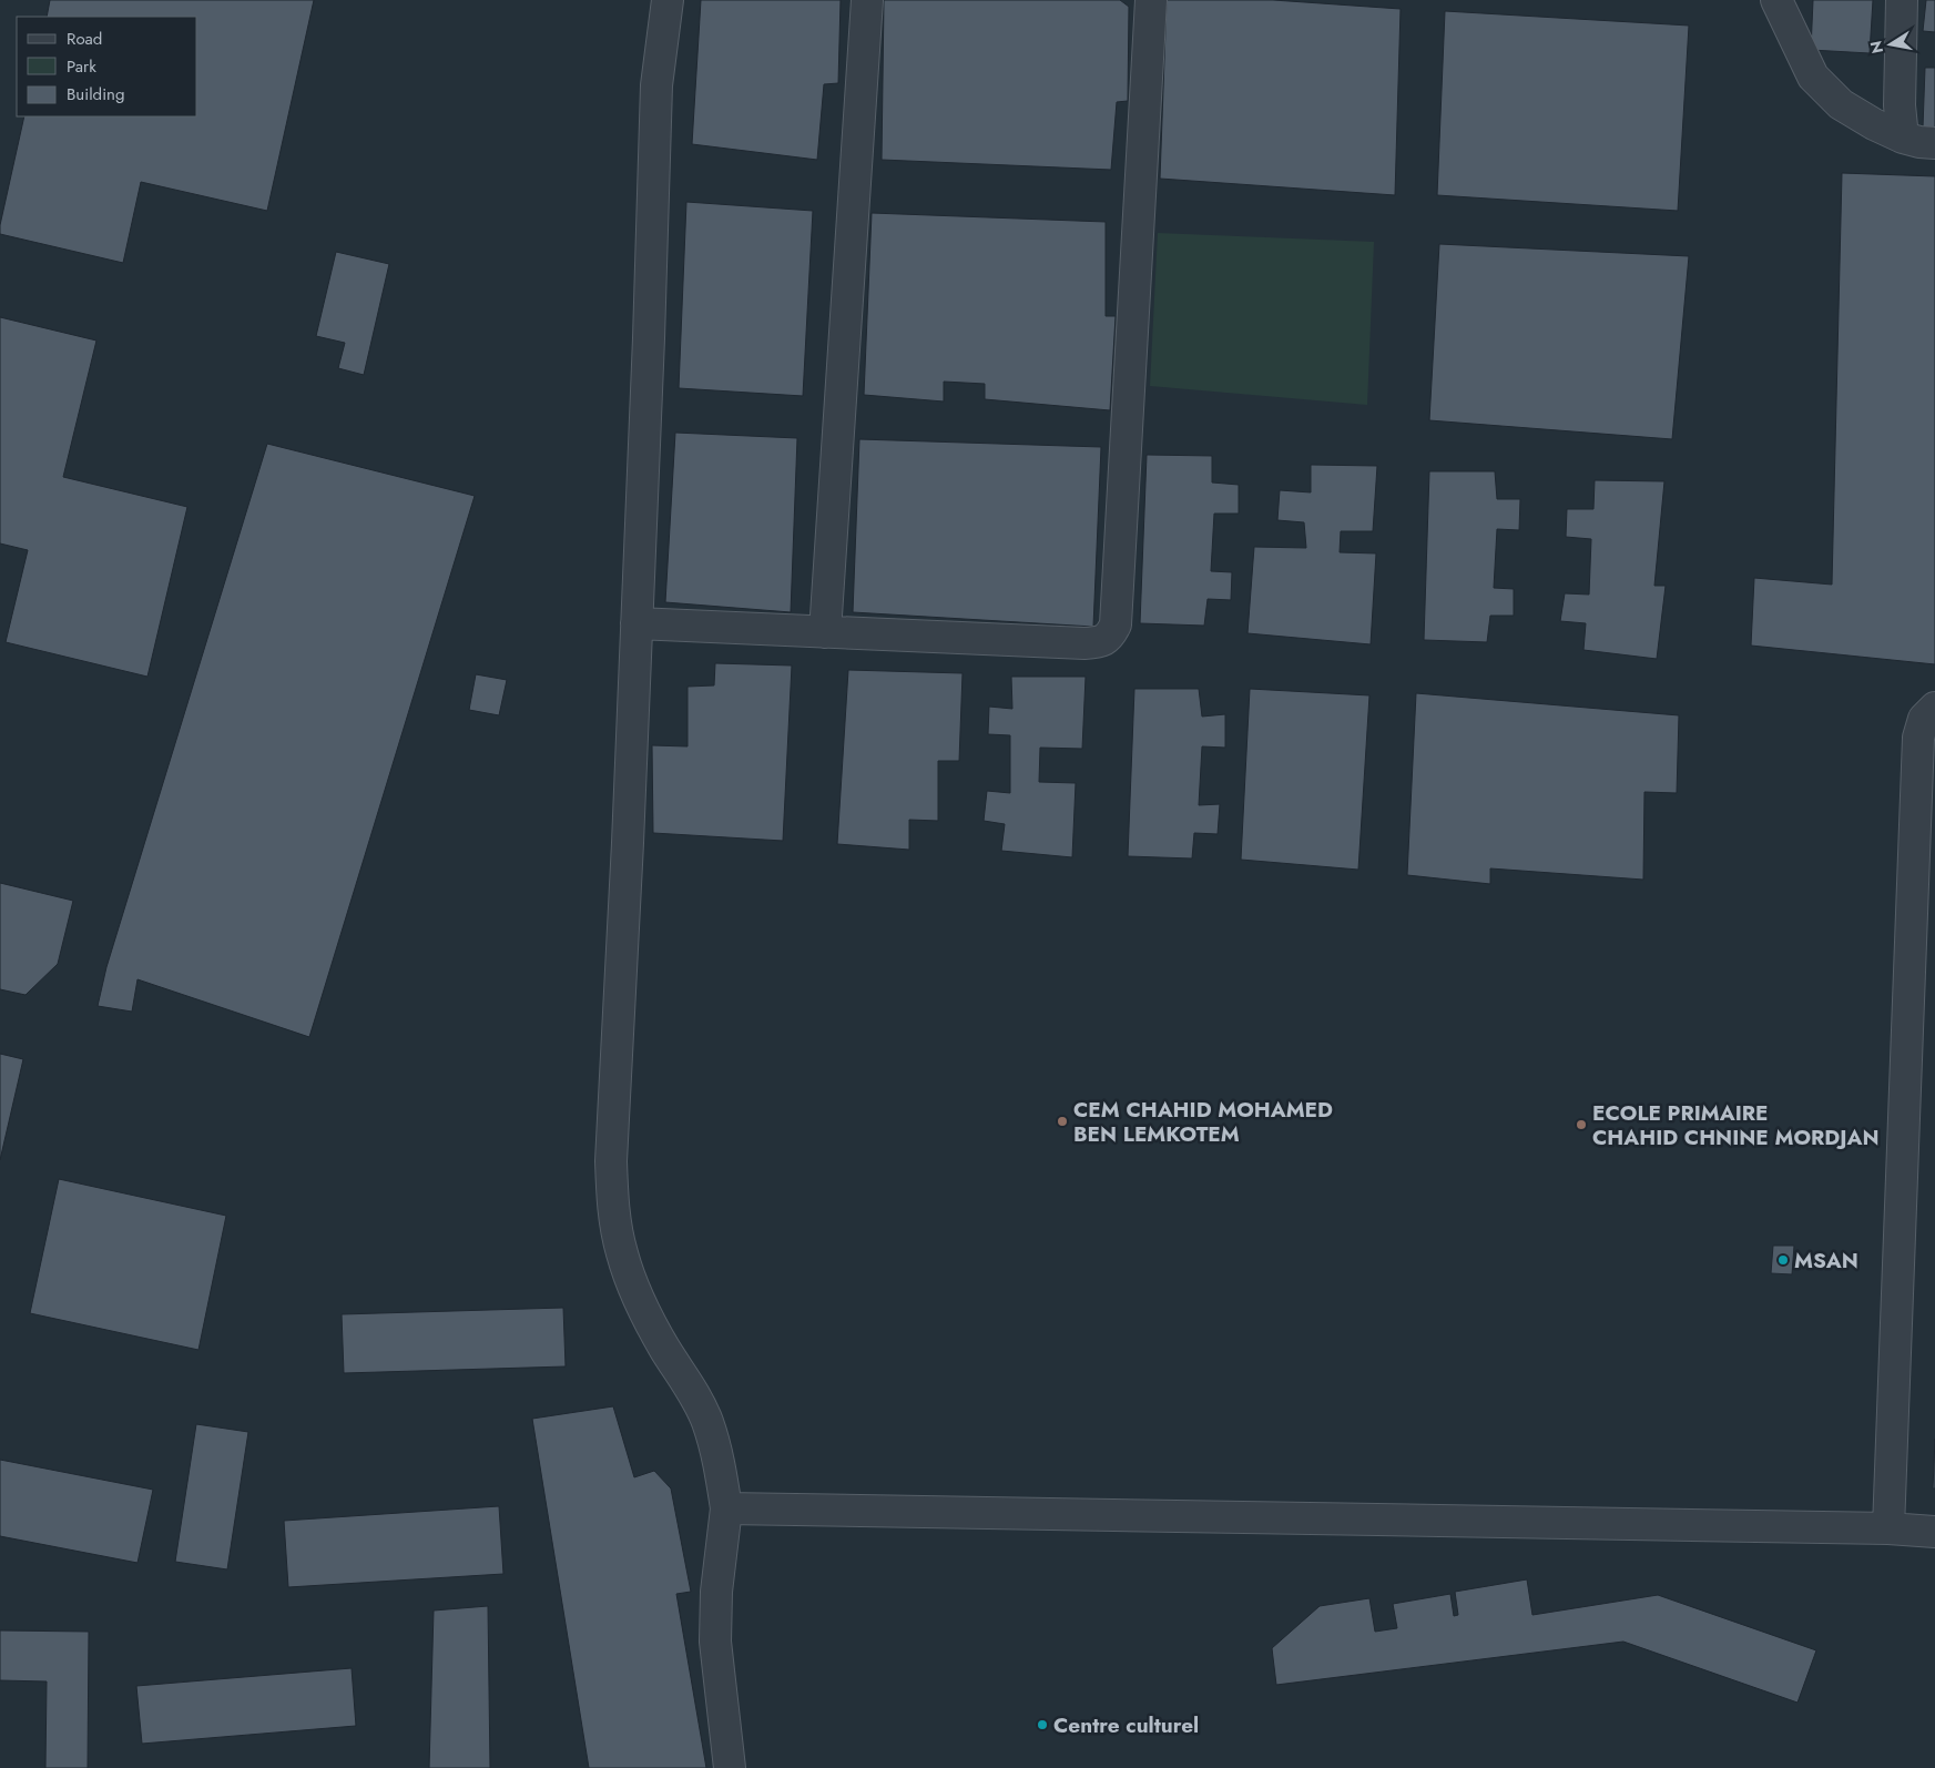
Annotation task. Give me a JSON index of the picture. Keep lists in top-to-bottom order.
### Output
{
  "places": [
    "CEM CHAHID MOHAMED BEN LEMKOTEM",
    "ECOLE PRIMAIRE CHAHID CHNINE MORDJAN",
    "MSAN",
    "Centre culturel"
  ],
  "legend": ["Road", "Park", "Building"],
  "north": "left"
}
